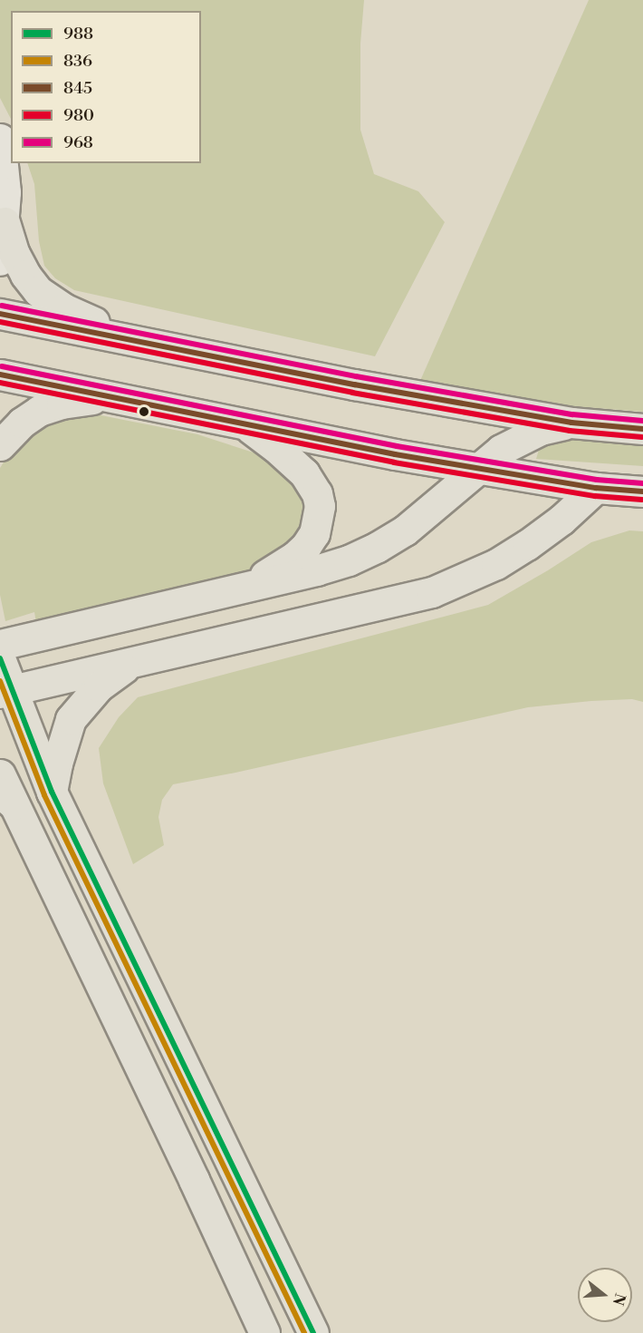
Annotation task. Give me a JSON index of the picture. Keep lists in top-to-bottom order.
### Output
{
  "lines": [
    "transit line 968",
    "transit line 845",
    "transit line 980",
    "transit line 988",
    "transit line 836"
  ],
  "legend": [
    "988",
    "836",
    "845",
    "980",
    "968"
  ],
  "north": "right"
}
